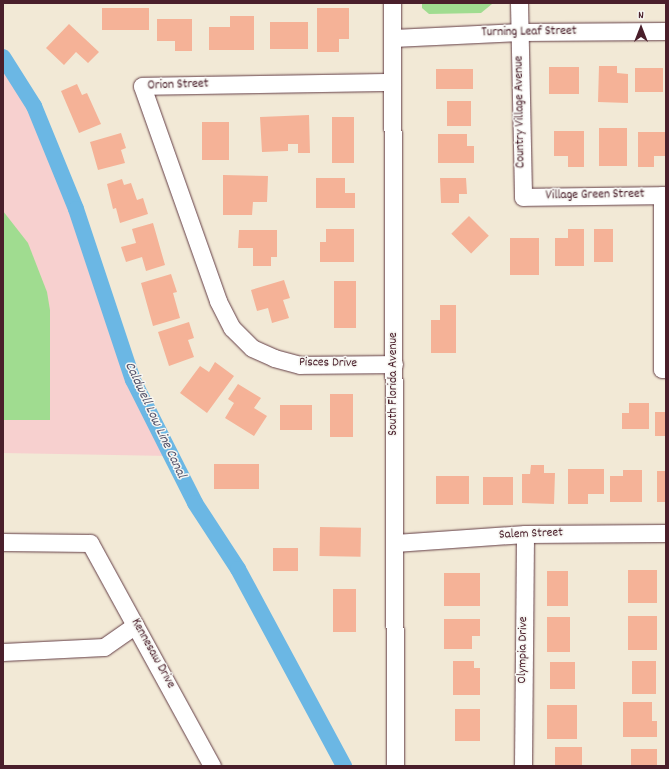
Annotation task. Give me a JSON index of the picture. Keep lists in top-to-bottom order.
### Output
{
  "streets": {
    "street": [
      "Turning Leaf Street",
      "Orion Street",
      "Country Village Avenue",
      "Village Green Street",
      "Pisces Drive",
      "South Florida Avenue",
      "Salem Street",
      "Olympia Drive",
      "Kennesaw Drive"
    ]
  },
  "crossings": [
    ["Turning Leaf Street", "Country Village Avenue"],
    ["Turning Leaf Street", "South Florida Avenue"],
    ["Orion Street", "Pisces Drive"],
    ["Orion Street", "South Florida Avenue"],
    ["Country Village Avenue", "Village Green Street"],
    ["Pisces Drive", "South Florida Avenue"],
    ["South Florida Avenue", "Salem Street"],
    ["Salem Street", "Olympia Drive"]
  ],
  "water": ["Caldwell Low Line Canal"],
  "north": "top"
}
